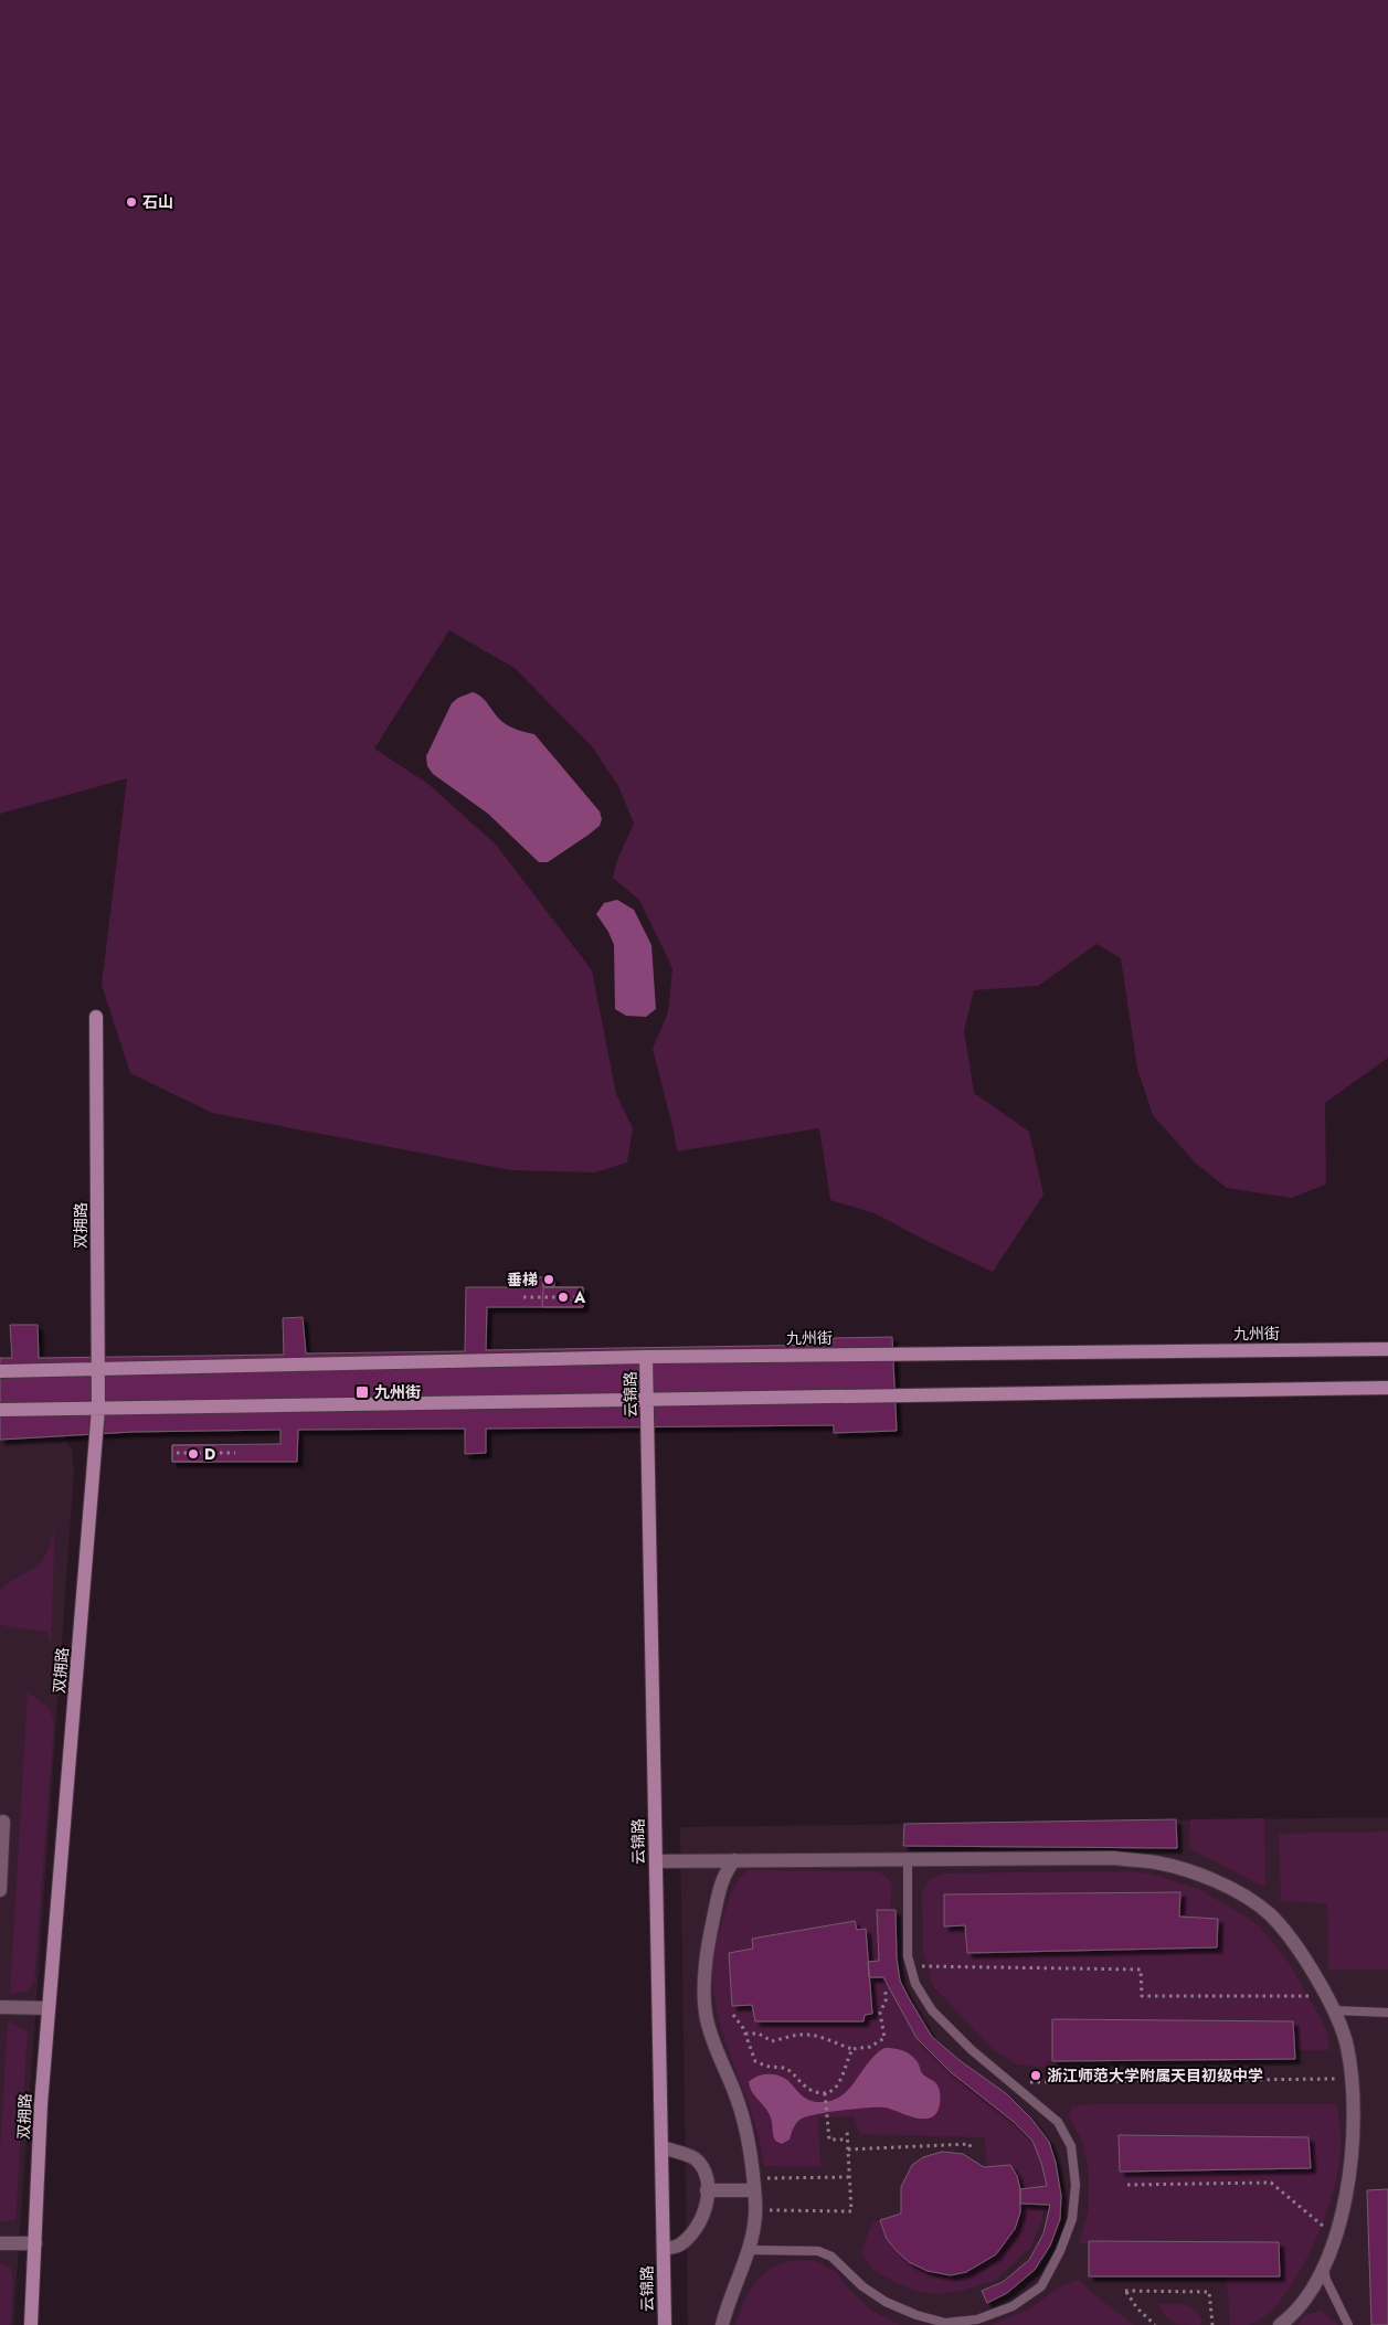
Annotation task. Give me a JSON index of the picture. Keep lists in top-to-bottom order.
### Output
{
  "streets": {
    "main road": ["双拥路", "九州街", "云锦路"]
  },
  "crossings": [
    ["双拥路", "九州街"],
    ["九州街", "云锦路"]
  ],
  "places": {
    "other": [
      "石山",
      "垂梯",
      "A",
      "D",
      "浙江师范大学附属天目初级中学"
    ],
    "transit": ["九州街"]
  }
}
